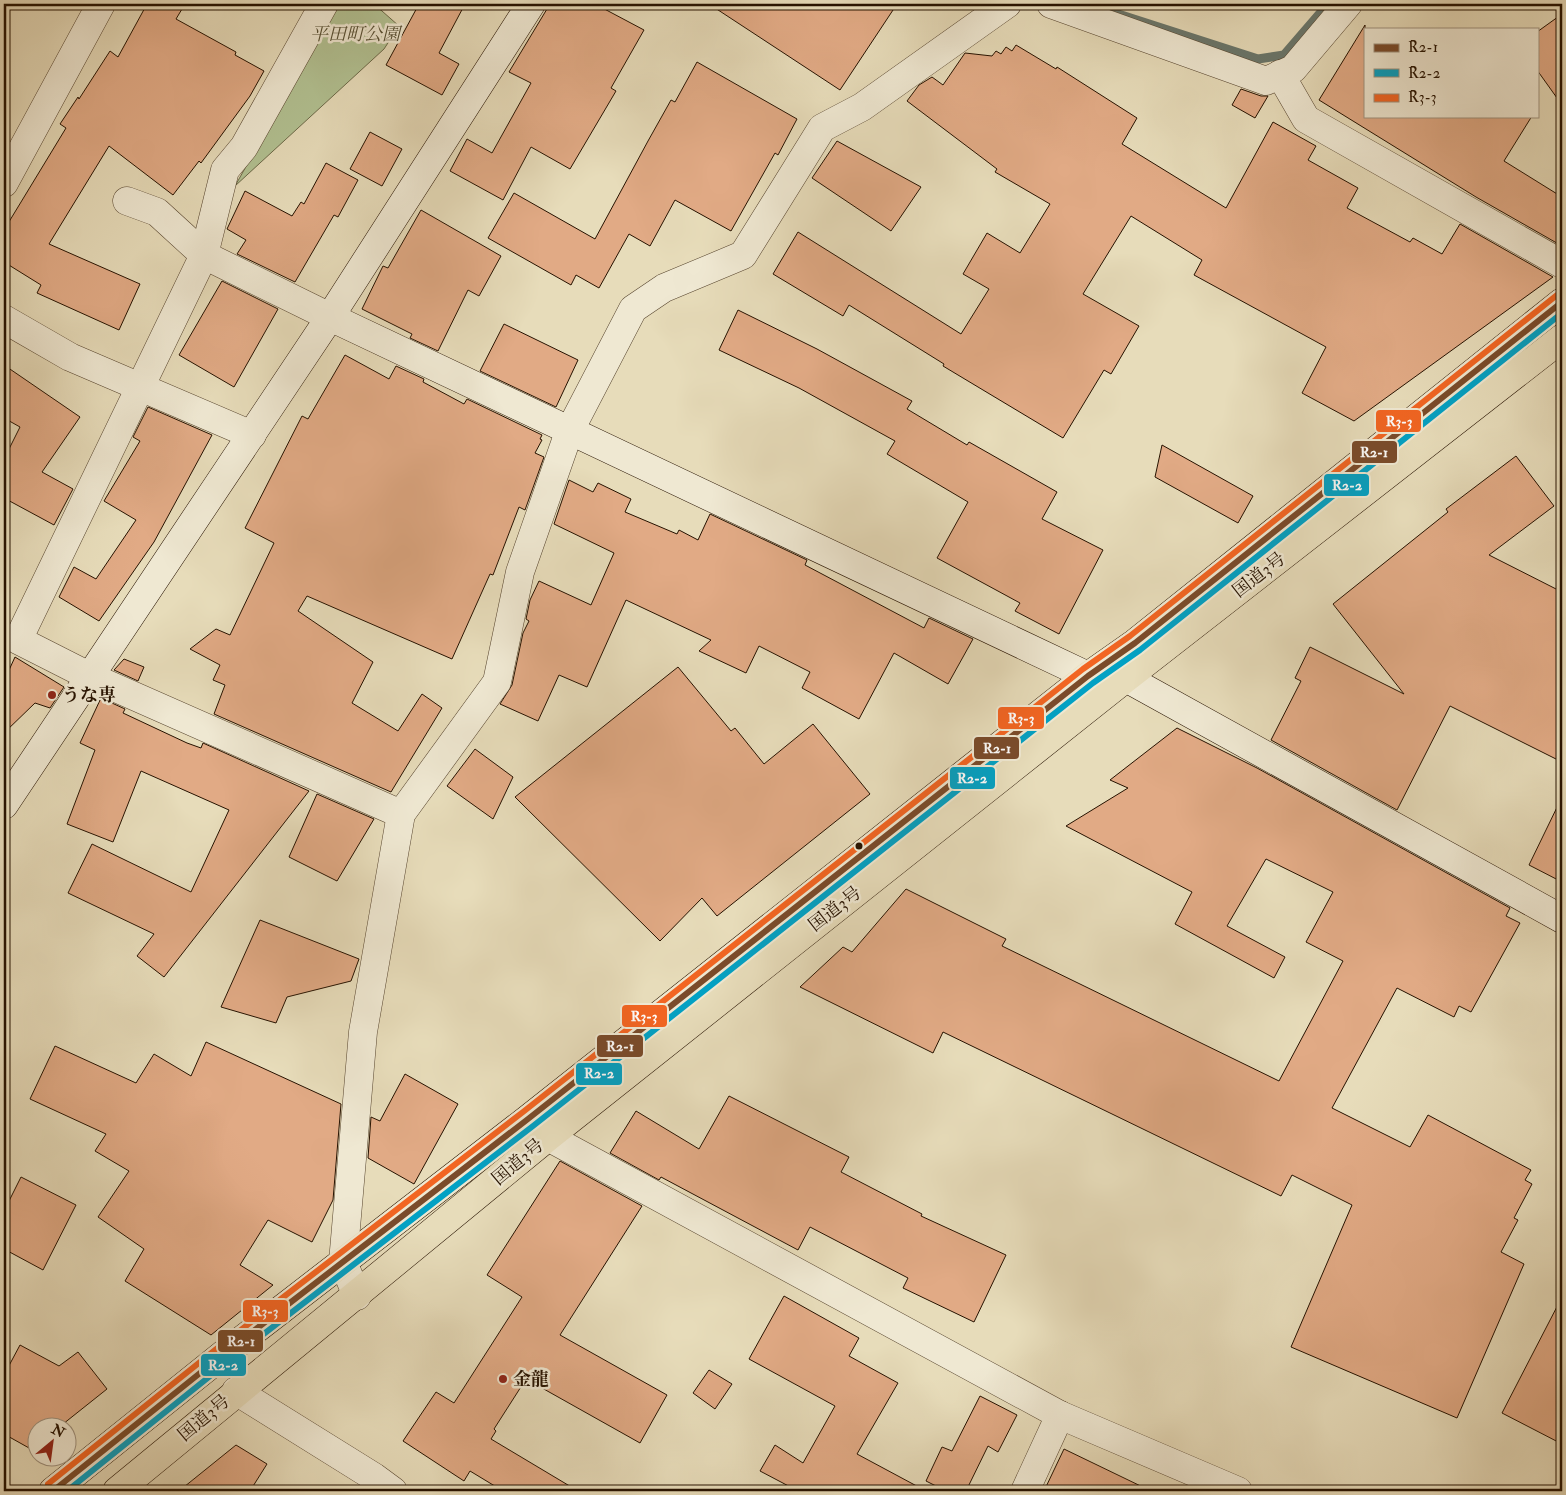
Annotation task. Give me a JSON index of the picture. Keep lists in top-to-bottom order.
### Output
{
  "streets": {
    "highway": ["国道3号"]
  },
  "parks": ["平田町公園"],
  "places": ["うな専", "金龍"],
  "lines": ["transit line R3-3", "transit line R2-1", "transit line R2-2"],
  "legend": ["R2-1", "R2-2", "R3-3"],
  "north": "top right"
}
